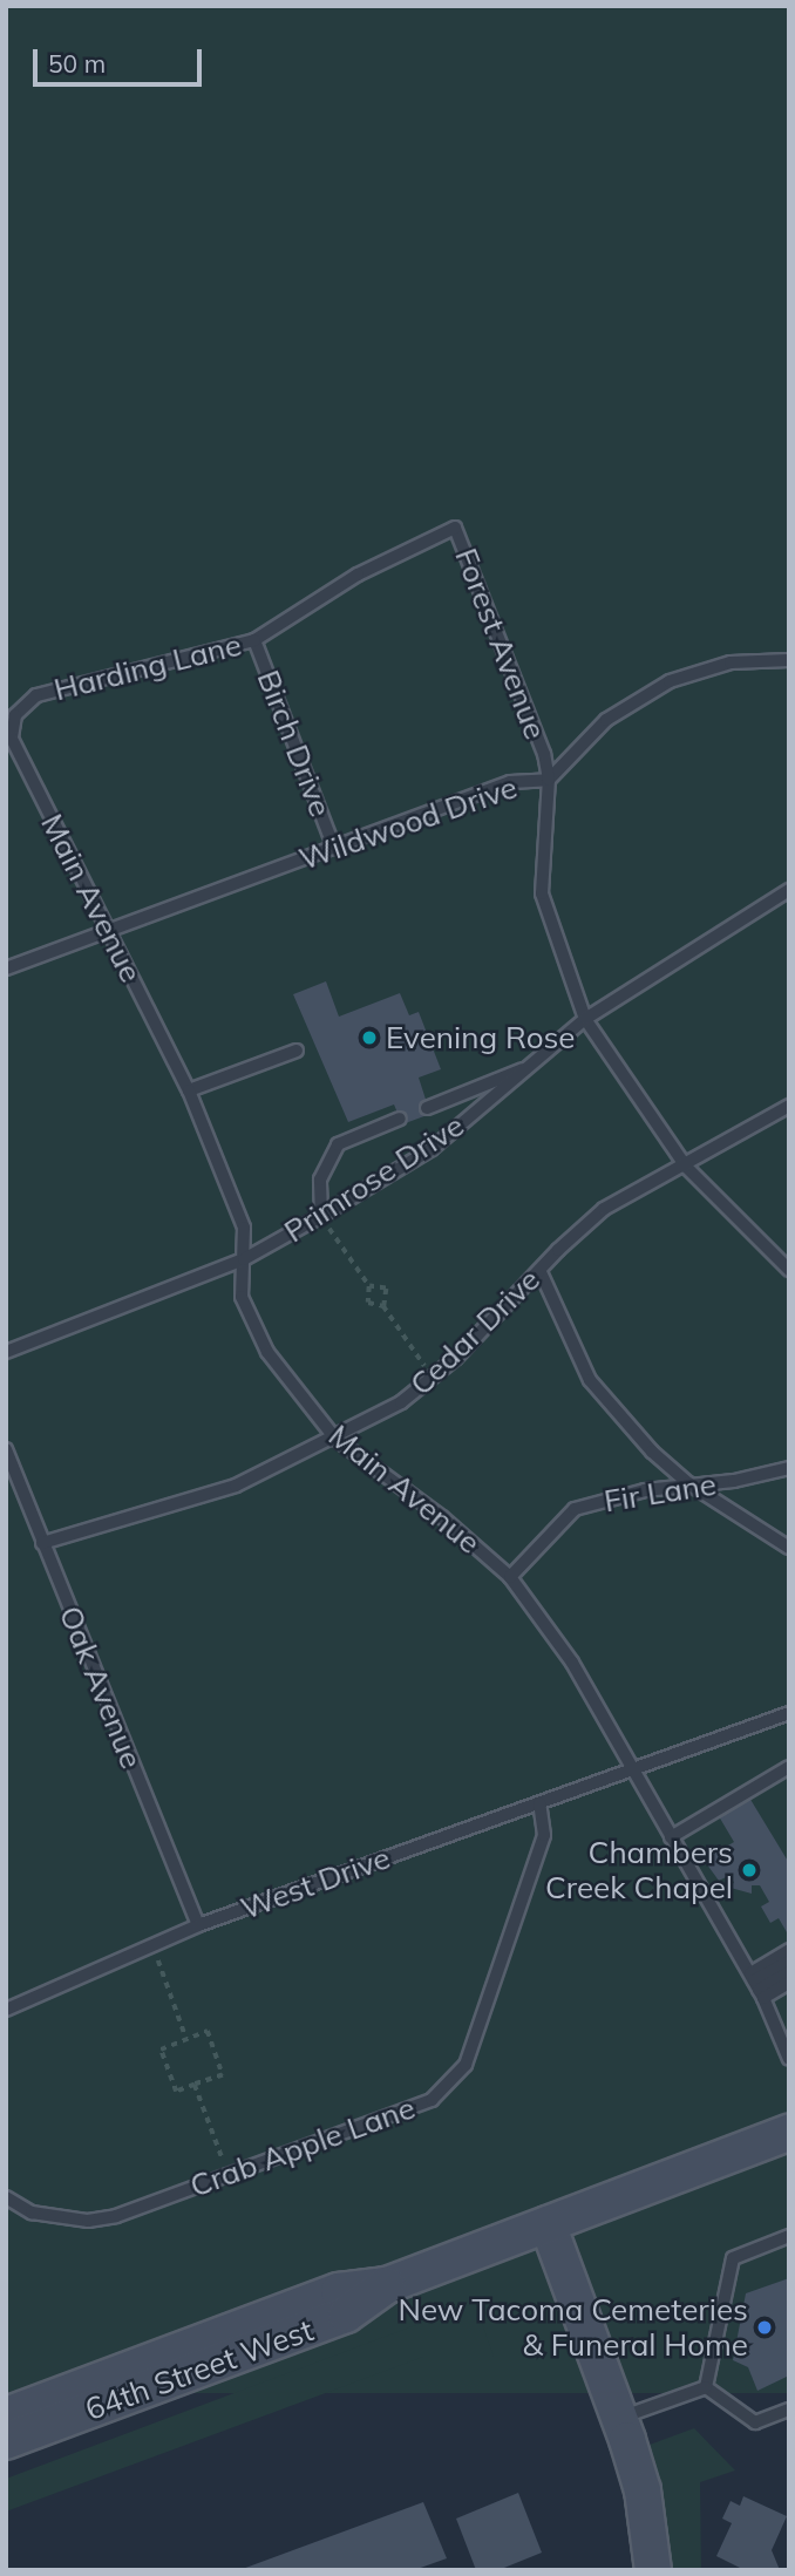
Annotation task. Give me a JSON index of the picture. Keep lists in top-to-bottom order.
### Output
{
  "streets": {
    "street": ["64th Street West"],
    "lane": [
      "Forest Avenue",
      "Harding Lane",
      "Birch Drive",
      "Wildwood Drive",
      "Main Avenue",
      "Primrose Drive",
      "Cedar Drive",
      "Fir Lane",
      "Oak Avenue",
      "West Drive",
      "Crab Apple Lane"
    ]
  },
  "crossings": [
    ["Forest Avenue", "Harding Lane"],
    ["Forest Avenue", "Wildwood Drive"],
    ["Forest Avenue", "Primrose Drive"],
    ["Forest Avenue", "Cedar Drive"],
    ["Harding Lane", "Birch Drive"],
    ["Harding Lane", "Main Avenue"],
    ["Birch Drive", "Wildwood Drive"],
    ["Wildwood Drive", "Main Avenue"],
    ["Main Avenue", "Primrose Drive"],
    ["Main Avenue", "Cedar Drive"],
    ["Main Avenue", "Fir Lane"],
    ["Main Avenue", "West Drive"],
    ["Cedar Drive", "Oak Avenue"],
    ["Oak Avenue", "West Drive"],
    ["West Drive", "Crab Apple Lane"]
  ],
  "places": ["Evening Rose", "Chambers Creek Chapel", "New Tacoma Cemeteries & Funeral Home"],
  "scale_bar": "50 m"
}
